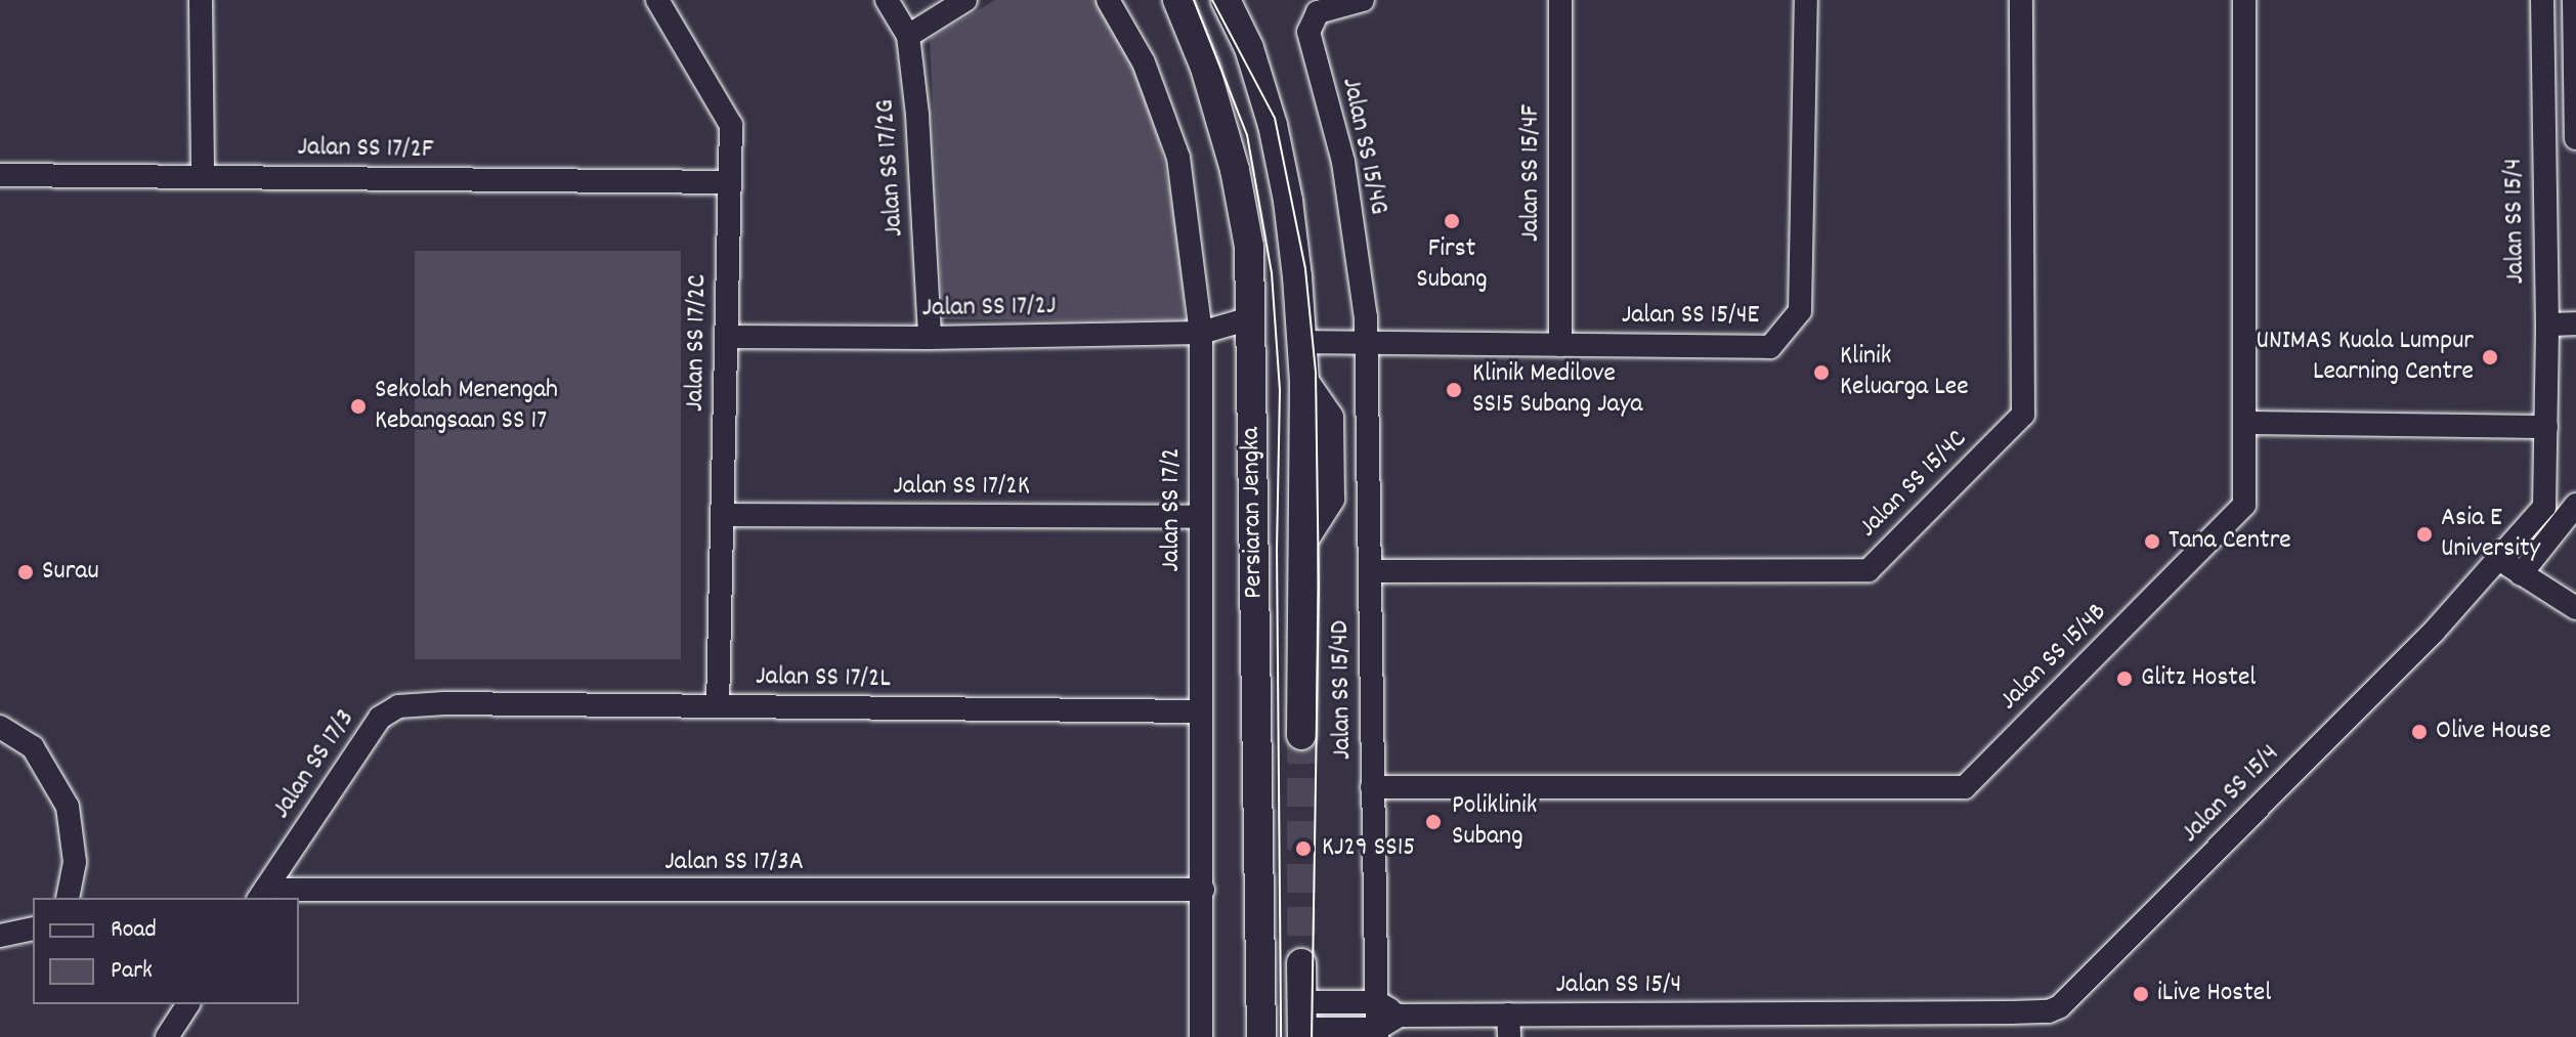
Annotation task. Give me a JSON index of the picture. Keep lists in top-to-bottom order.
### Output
{
  "streets": {
    "main road": ["Persiaran Jengka"],
    "street": [
      "Jalan SS 15/4G",
      "Jalan SS 17/2F",
      "Jalan SS 17/2G",
      "Jalan SS 15/4F",
      "Jalan SS 15/4",
      "Jalan SS 17/2J",
      "Jalan SS 15/4E",
      "Jalan SS 17/2C",
      "Jalan SS 15/4C",
      "Jalan SS 17/2K",
      "Jalan SS 17/2",
      "Jalan SS 15/4B",
      "Jalan SS 17/2L",
      "Jalan SS 15/4D",
      "Jalan SS 17/3",
      "Jalan SS 17/3A"
    ]
  },
  "crossings": [
    ["Jalan SS 15/4G", "Jalan SS 15/4E"],
    ["Jalan SS 15/4G", "Jalan SS 15/4D"],
    ["Jalan SS 17/2F", "Jalan SS 17/2C"],
    ["Jalan SS 17/2G", "Jalan SS 17/2J"],
    ["Jalan SS 15/4F", "Jalan SS 15/4E"],
    ["Jalan SS 17/2J", "Jalan SS 17/2C"],
    ["Jalan SS 17/2J", "Jalan SS 17/2"],
    ["Jalan SS 17/2J", "Persiaran Jengka"],
    ["Jalan SS 15/4E", "Persiaran Jengka"],
    ["Jalan SS 15/4E", "Jalan SS 15/4D"],
    ["Jalan SS 17/2C", "Jalan SS 17/2K"],
    ["Jalan SS 17/2C", "Jalan SS 17/2L"],
    ["Jalan SS 15/4C", "Jalan SS 15/4D"],
    ["Jalan SS 17/2K", "Jalan SS 17/2"],
    ["Jalan SS 17/2", "Jalan SS 17/2L"],
    ["Jalan SS 17/2", "Jalan SS 17/3A"],
    ["Jalan SS 15/4B", "Jalan SS 15/4D"],
    ["Jalan SS 17/2L", "Jalan SS 17/3"],
    ["Jalan SS 17/3", "Jalan SS 17/3A"]
  ],
  "places": [
    "First Subang",
    "UNIMAS Kuala Lumpur Learning Centre",
    "Klinik Keluarga Lee",
    "Klinik Medilove SS15 Subang Jaya",
    "Sekolah Menengah Kebangsaan SS 17",
    "Asia E University",
    "Tana Centre",
    "Surau",
    "Glitz Hostel",
    "Olive House",
    "Poliklinik Subang",
    "KJ29 SS15",
    "iLive Hostel"
  ],
  "legend": ["Road", "Park"]
}
